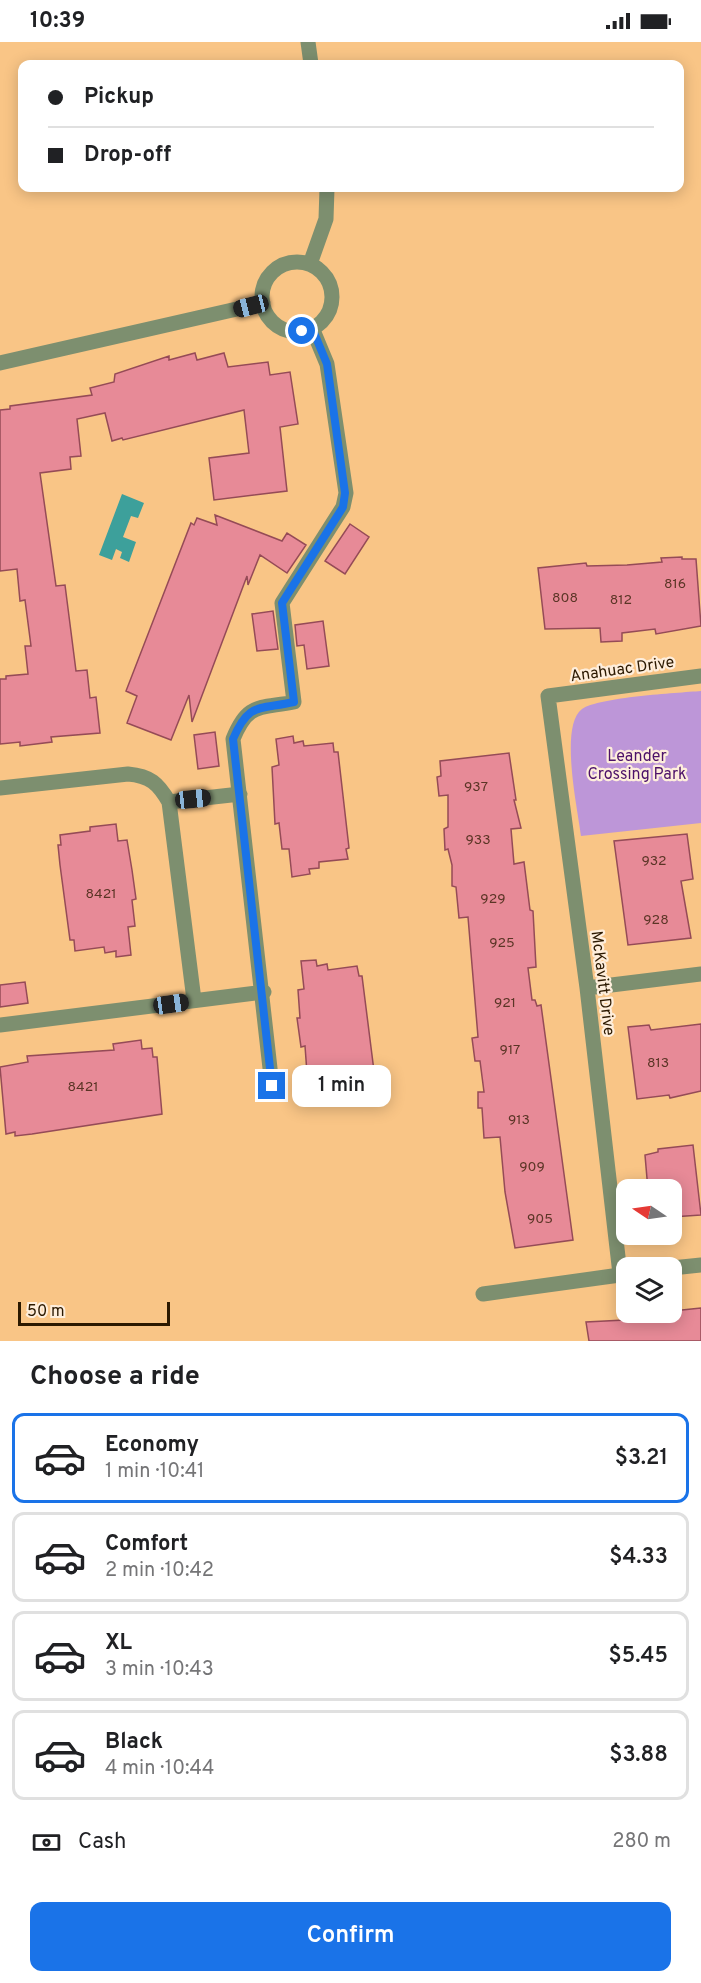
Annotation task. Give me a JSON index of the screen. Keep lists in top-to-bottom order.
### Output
{
  "streets": {
    "street": ["Anahuac Drive", "McKavitt Drive"]
  },
  "crossings": [
    ["Anahuac Drive", "McKavitt Drive"]
  ],
  "parks": ["Leander Crossing Park"],
  "house_numbers": [
    "816",
    "808",
    "812",
    "937",
    "933",
    "932",
    "8421",
    "929",
    "928",
    "925",
    "921",
    "917",
    "813",
    "8421",
    "913",
    "909",
    "905"
  ],
  "scale_bar": "50 m",
  "north": "left",
  "page": {
    "status": "10:39",
    "banner": ["Pickup", "Drop-off"],
    "bubble": "1 min",
    "scale": "50 m",
    "heading": "Choose a ride",
    "list": [
      {
        "name": "Economy",
        "note": "1 min · 10:41",
        "value": "$3.21"
      },
      {
        "name": "Comfort",
        "note": "2 min · 10:42",
        "value": "$4.33"
      },
      {
        "name": "XL",
        "note": "3 min · 10:43",
        "value": "$5.45"
      },
      {
        "name": "Black",
        "note": "4 min · 10:44",
        "value": "$3.88"
      }
    ],
    "pay": ["Cash", "280 m"],
    "buttons": "Confirm"
  }
}
